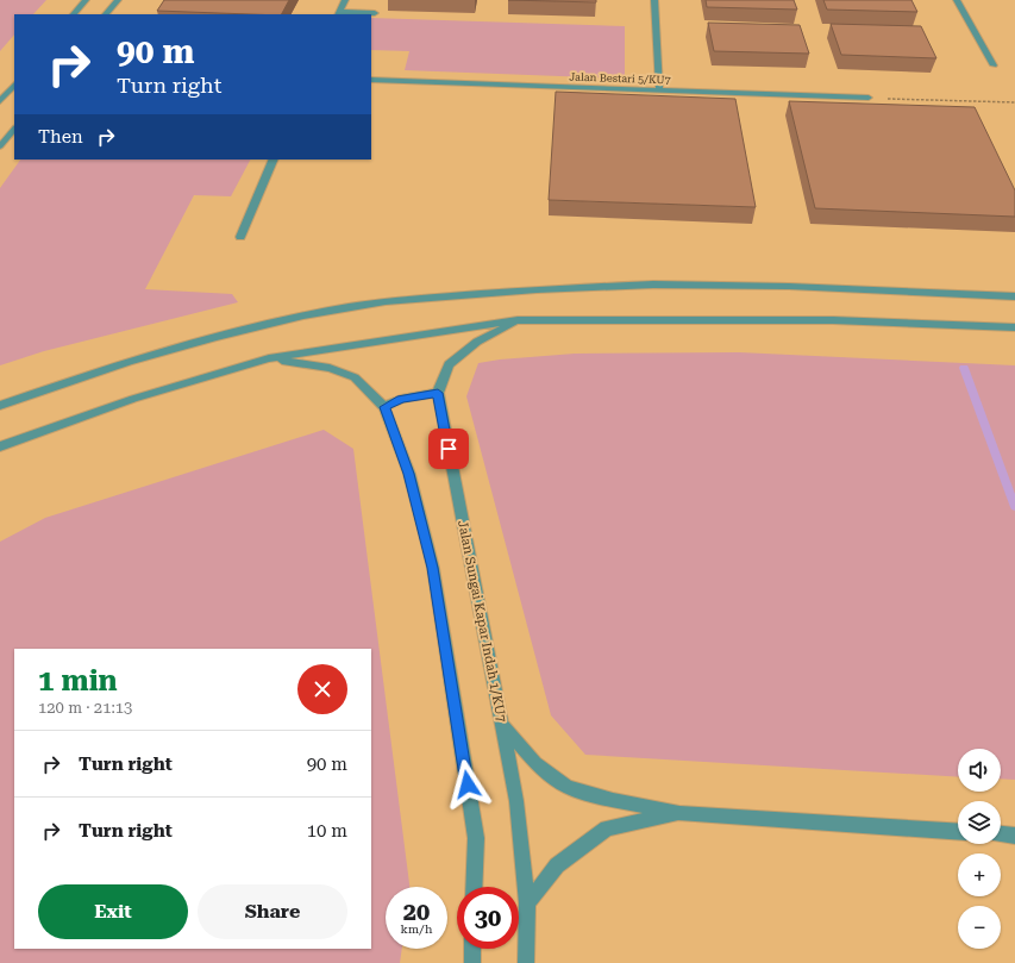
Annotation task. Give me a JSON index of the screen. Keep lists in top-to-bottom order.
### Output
{
  "streets": {
    "street": ["Jalan Bestari 5/KU7", "Jalan Sungai Kapar Indah 1/KU7"]
  },
  "page": {
    "turn": ["90 m", "Turn right"],
    "then": "Then",
    "heading": ["1 min", "120 m · 21:13"],
    "list": [
      {
        "name": "Turn right",
        "value": "90 m"
      },
      {
        "name": "Turn right",
        "value": "10 m"
      }
    ],
    "map_buttons": ["+", "−"],
    "buttons": ["Exit", "Share"],
    "speed": "20 km/h",
    "limit": "30"
  }
}
